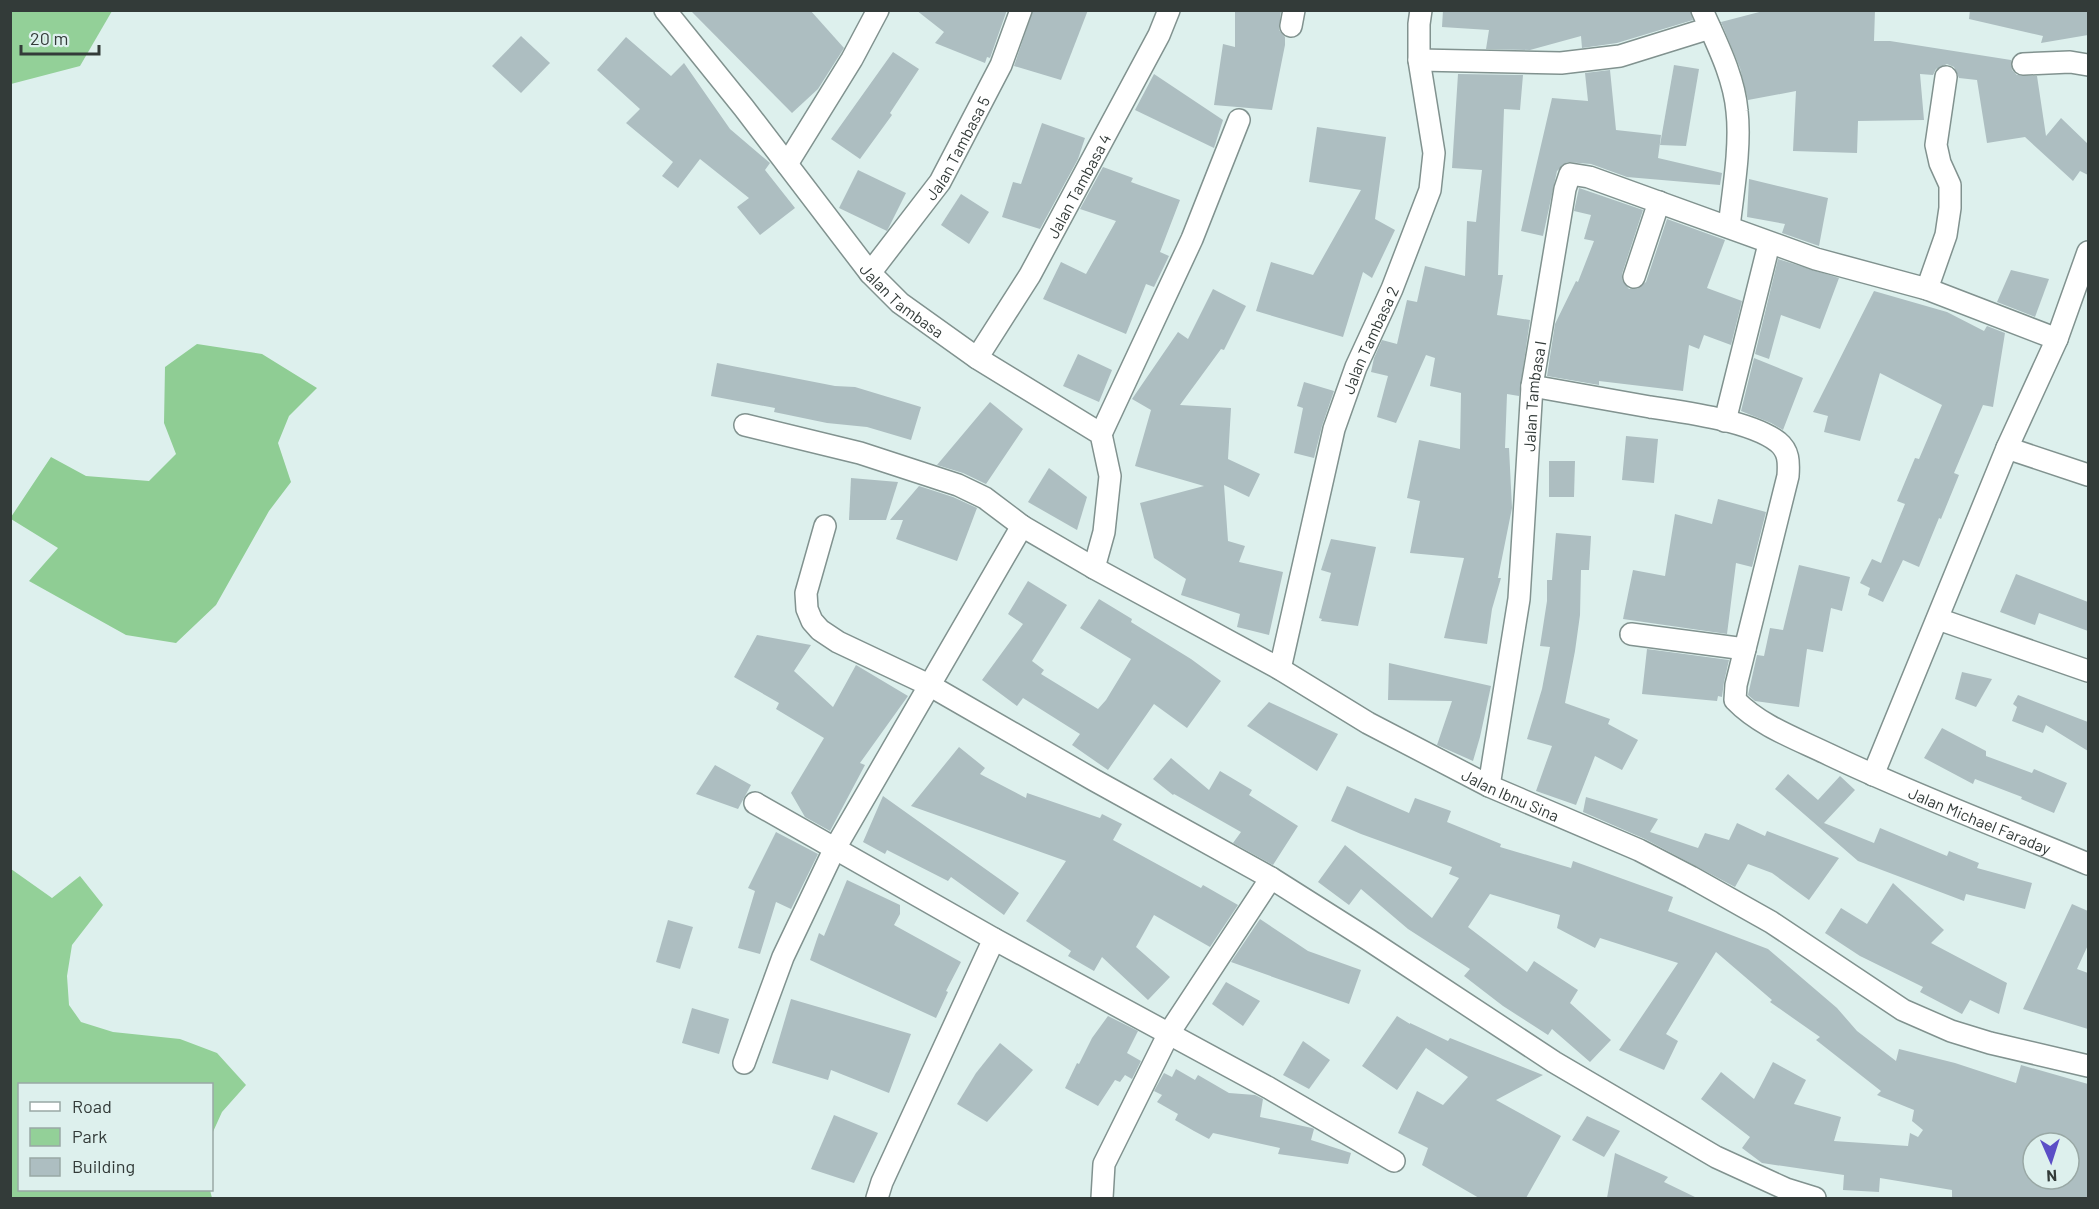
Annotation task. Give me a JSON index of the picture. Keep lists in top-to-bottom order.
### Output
{
  "streets": {
    "street": [
      "Jalan Tambasa 5",
      "Jalan Tambasa 4",
      "Jalan Tambasa",
      "Jalan Tambasa 2",
      "Jalan Tambasa I",
      "Jalan Ibnu Sina",
      "Jalan Michael Faraday"
    ]
  },
  "crossings": [
    ["Jalan Tambasa 5", "Jalan Tambasa"],
    ["Jalan Tambasa 4", "Jalan Tambasa"],
    ["Jalan Tambasa 2", "Jalan Ibnu Sina"],
    ["Jalan Tambasa I", "Jalan Ibnu Sina"],
    ["Jalan Tambasa I", "Jalan Michael Faraday"]
  ],
  "legend": ["Road", "Park", "Building"],
  "scale_bar": "20 m",
  "north": "bottom"
}
